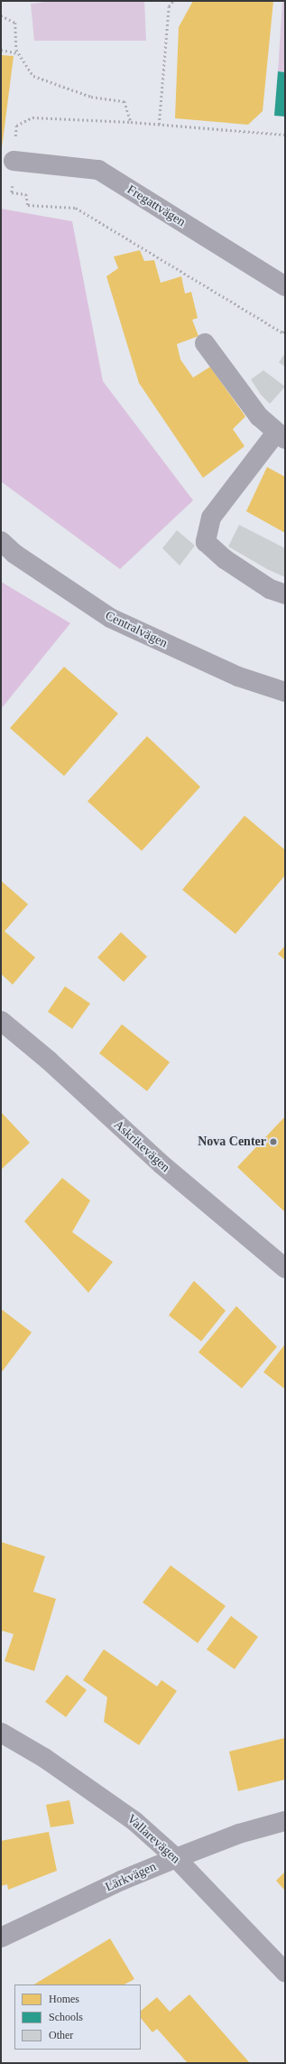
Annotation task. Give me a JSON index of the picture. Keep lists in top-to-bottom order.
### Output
{
  "streets": {
    "street": [
      "Fregattvägen",
      "Centralvägen",
      "Askrikevägen",
      "Vallarevägen",
      "Lärkvägen"
    ]
  },
  "crossings": [
    ["Vallarevägen", "Lärkvägen"]
  ],
  "places": ["Nova Center"],
  "legend": ["Homes", "Schools", "Other"]
}
